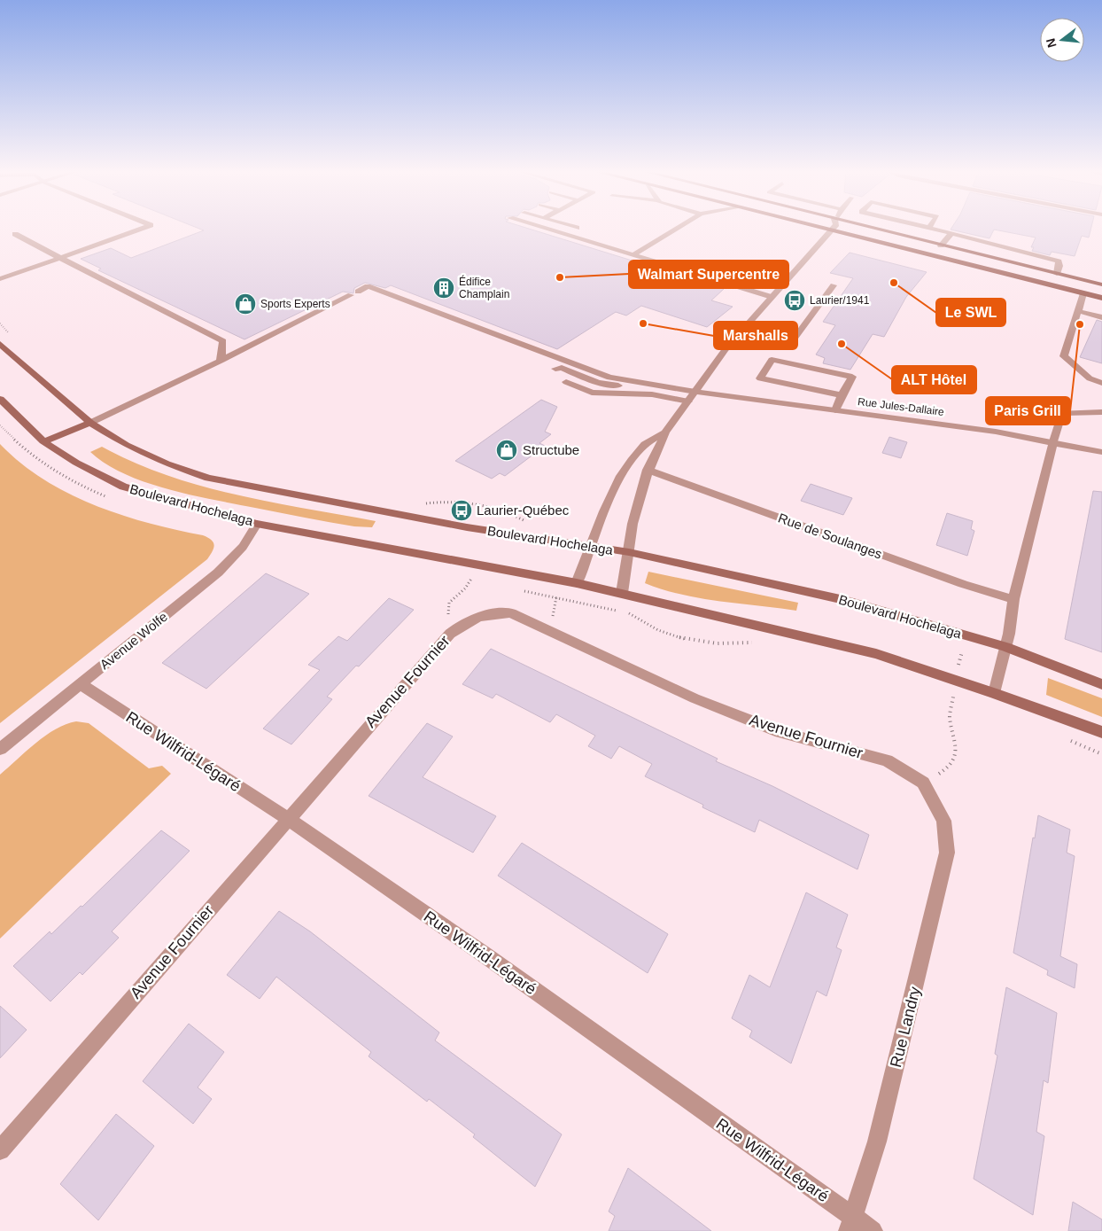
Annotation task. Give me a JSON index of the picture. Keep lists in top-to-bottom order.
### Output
{
  "streets": {
    "main road": ["Boulevard Hochelaga"],
    "street": [
      "Rue Jules-Dallaire",
      "Rue de Soulanges",
      "Avenue Wolfe",
      "Avenue Fournier",
      "Rue Wilfrid-Légaré",
      "Rue Landry"
    ]
  },
  "crossings": [
    ["Boulevard Hochelaga", "Avenue Wolfe"],
    ["Avenue Wolfe", "Rue Wilfrid-Légaré"],
    ["Avenue Fournier", "Rue Wilfrid-Légaré"],
    ["Avenue Fournier", "Rue Landry"],
    ["Rue Wilfrid-Légaré", "Rue Landry"]
  ],
  "places": {
    "other": [
      "Walmart Supercentre",
      "Le SWL",
      "Marshalls",
      "Paris Grill",
      "ALT Hôtel"
    ],
    "building": ["Édifice Champlain"],
    "bus stop": ["Laurier/1941", "Laurier-Québec"],
    "shop": ["Sports Experts", "Structube"]
  },
  "north": "left"
}
